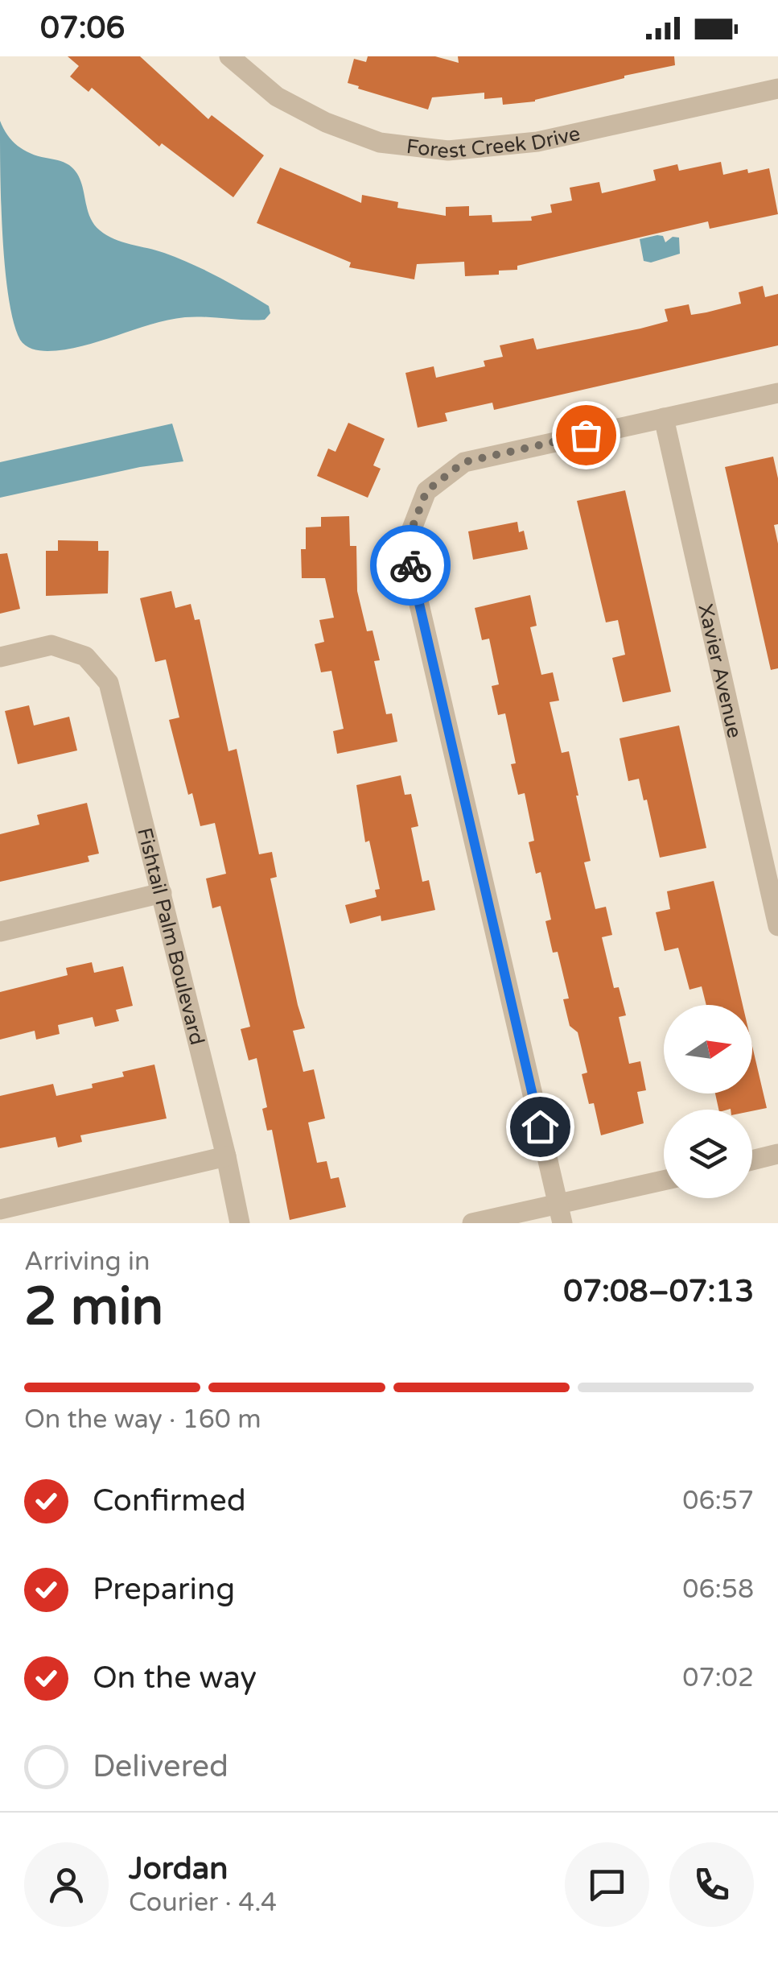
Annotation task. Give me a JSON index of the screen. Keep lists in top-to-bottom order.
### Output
{
  "streets": {
    "street": ["Forest Creek Drive", "Xavier Avenue", "Fishtail Palm Boulevard"]
  },
  "north": "right",
  "page": {
    "status": "07:06",
    "heading": ["2 min", "Arriving in", "07:08–07:13"],
    "panel": ["Jordan", "Courier · 4.4"],
    "bar": "On the way · 160 m",
    "list": [
      ["Confirmed", "06:57"],
      ["Preparing", "06:58"],
      ["On the way", "07:02"],
      "Delivered"
    ]
  }
}
